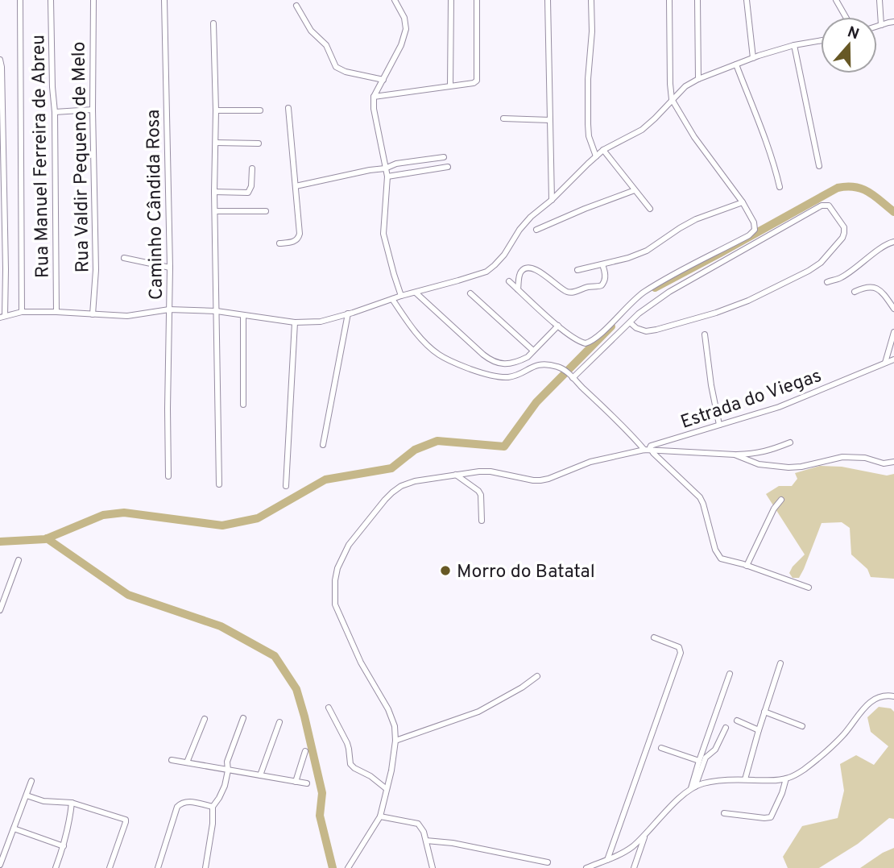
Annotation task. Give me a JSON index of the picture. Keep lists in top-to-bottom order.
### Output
{
  "streets": {
    "street": [
      "Rua Manuel Ferreira de Abreu",
      "Rua Valdir Pequeno de Melo",
      "Caminho Cândida Rosa",
      "Estrada do Viegas"
    ]
  },
  "places": ["Morro do Batatal"],
  "north": "top"
}
